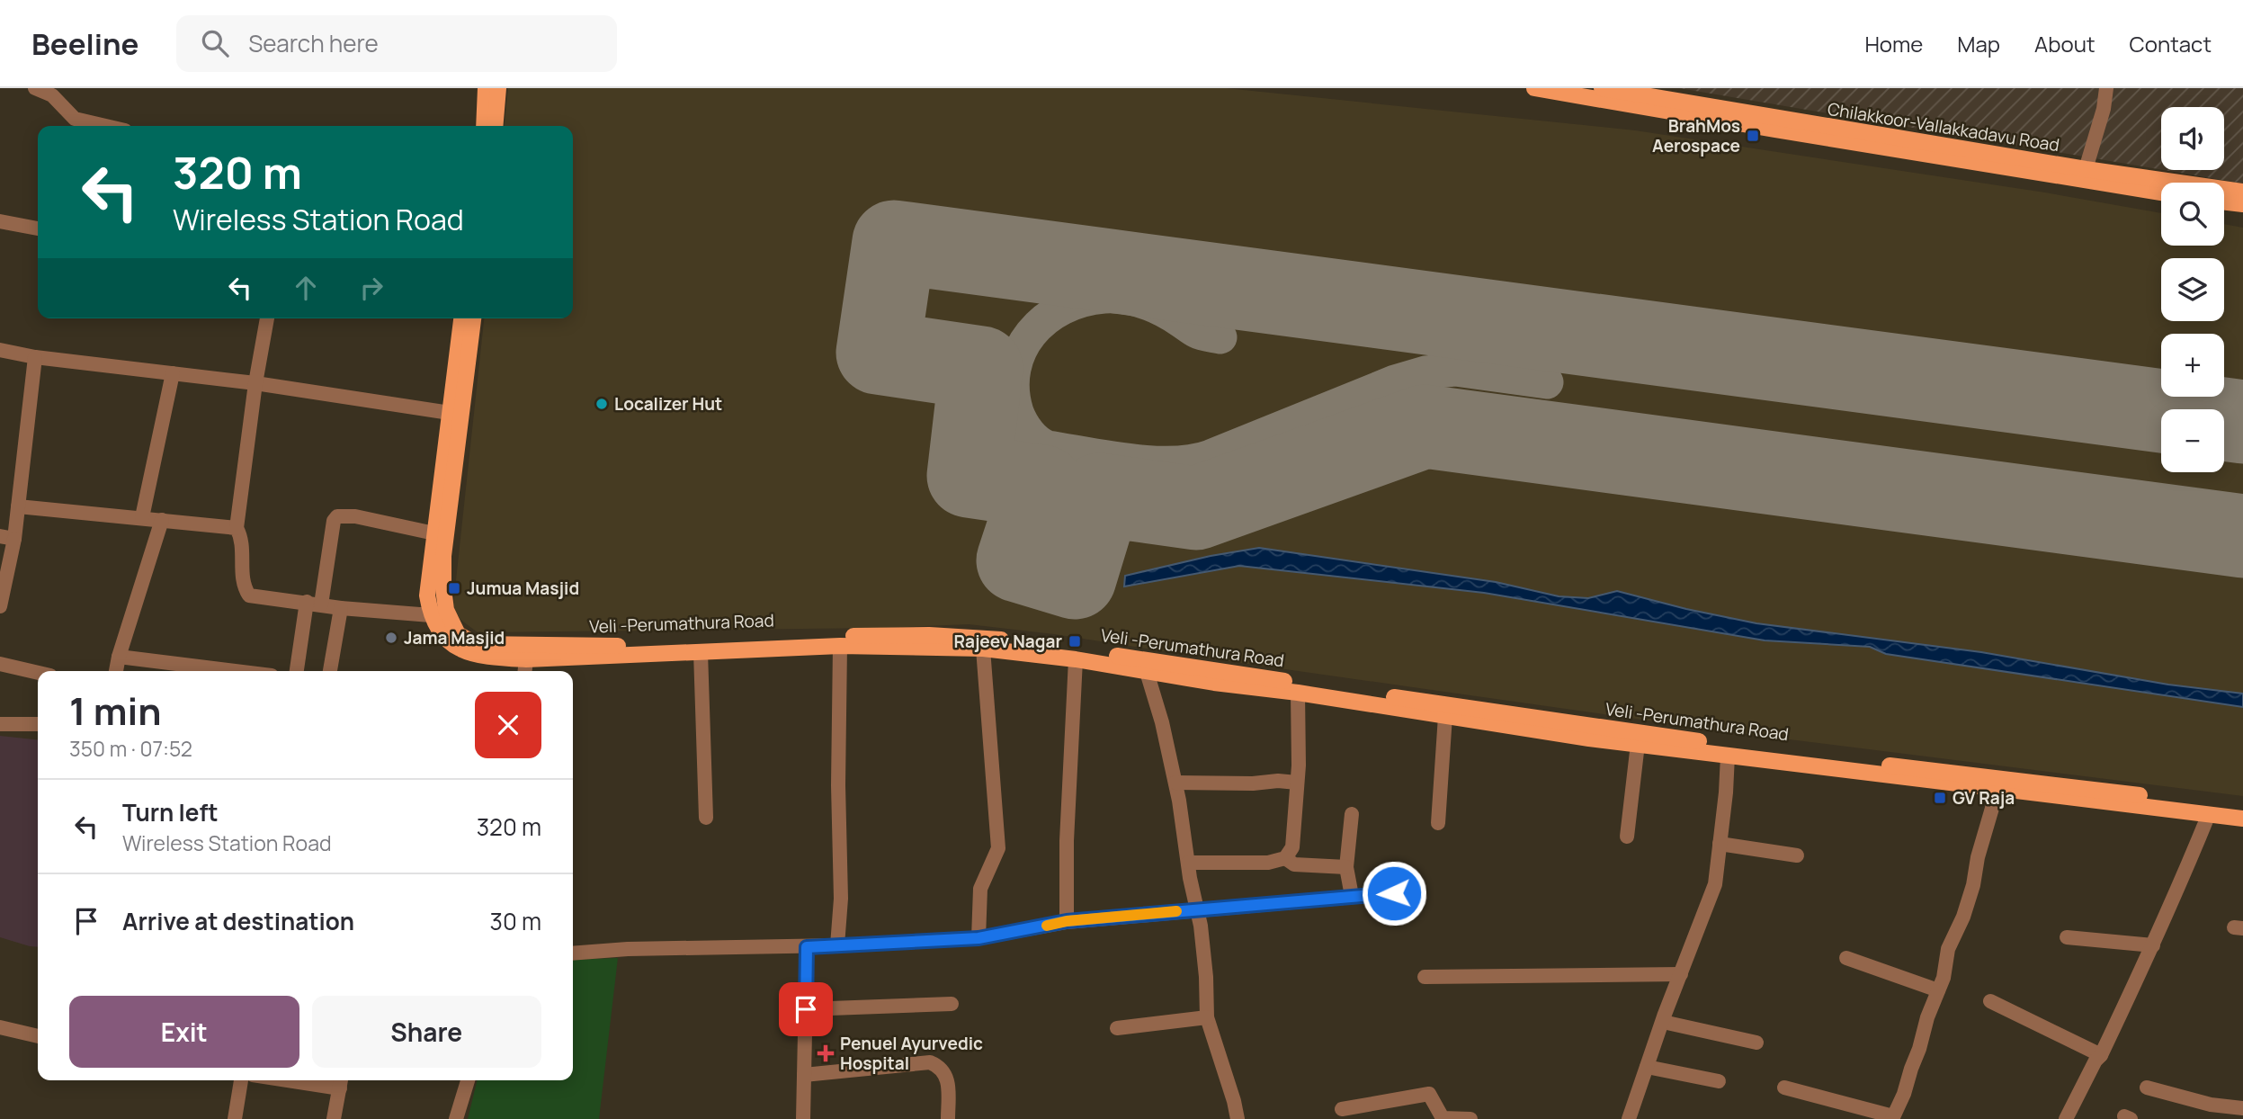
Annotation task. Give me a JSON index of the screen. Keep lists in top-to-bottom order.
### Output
{
  "streets": {
    "main road": ["Chilakkoor-Vallakkadavu Road", "Veli -Perumathura Road"]
  },
  "places": {
    "transit": [
      "BrahMos Aerospace",
      "Jumua Masjid",
      "Rajeev Nagar",
      "GV Raja"
    ],
    "other": ["Localizer Hut", "Jama Masjid"],
    "health": ["Penuel Ayurvedic Hospital"]
  },
  "page": {
    "header": "Beeline",
    "search": "Search here",
    "nav": [
      "Home",
      "Map",
      "About",
      "Contact"
    ],
    "map_buttons": ["+", "−"],
    "turn": ["320 m", "Wireless Station Road"],
    "heading": ["1 min", "350 m · 07:52"],
    "list": [
      {
        "name": "Turn left",
        "note": "Wireless Station Road",
        "value": "320 m"
      },
      {
        "name": "Arrive at destination",
        "value": "30 m"
      }
    ],
    "buttons": ["Exit", "Share"]
  }
}
